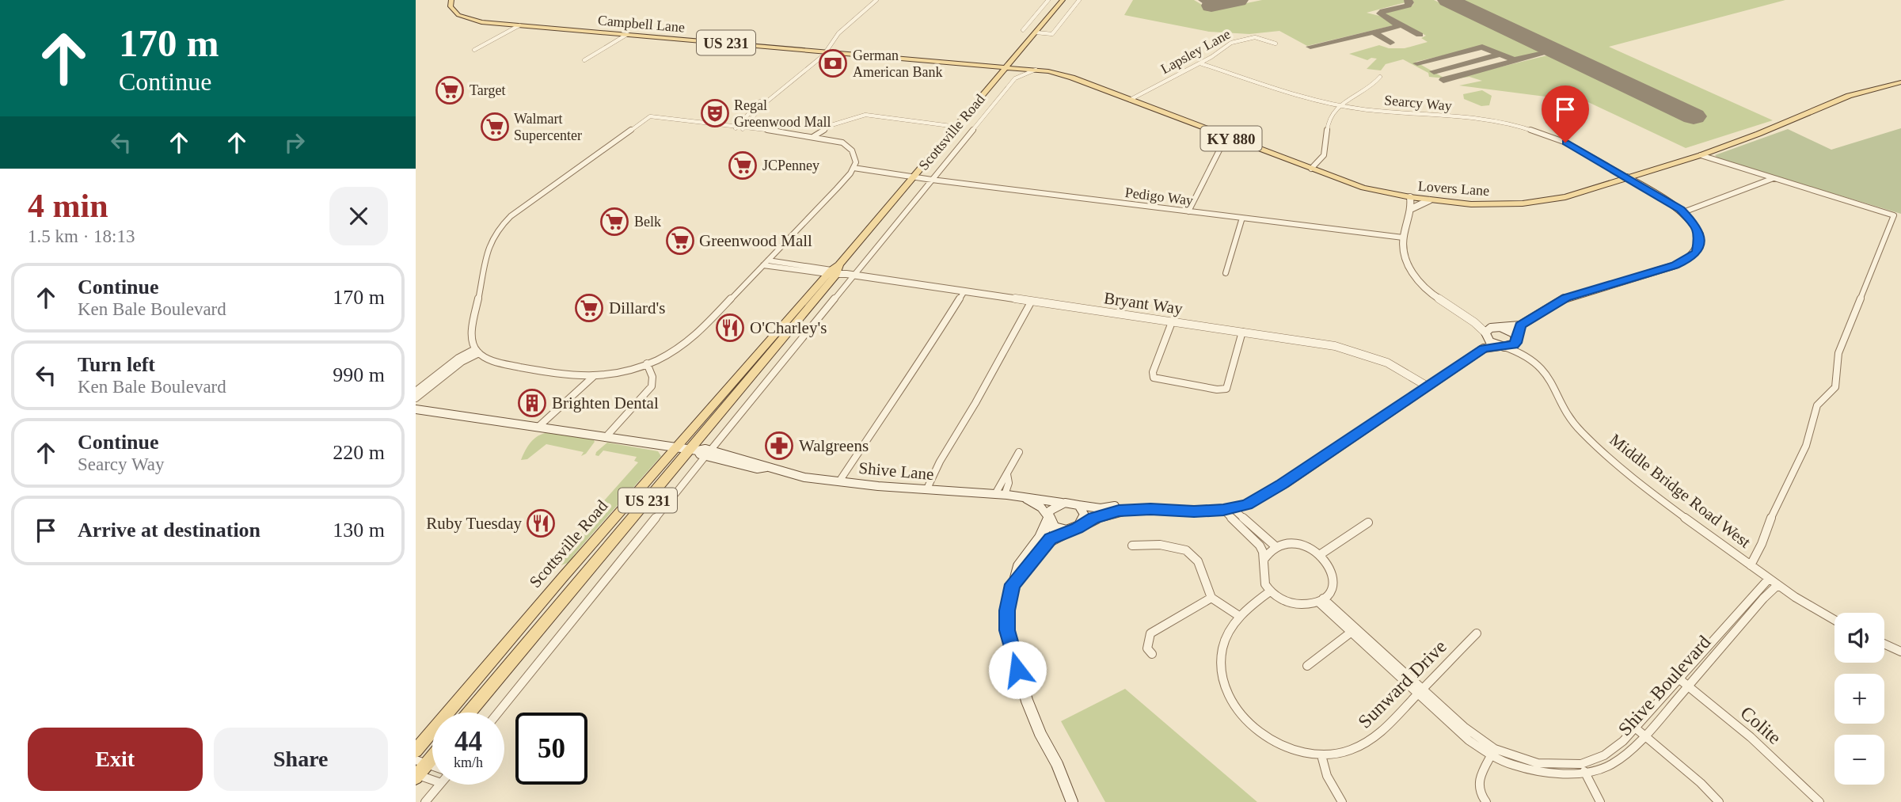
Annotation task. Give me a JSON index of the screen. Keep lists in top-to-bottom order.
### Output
{
  "streets": {
    "main road": [
      "Campbell Lane",
      "US 231",
      "Scottsville Road",
      "KY 880",
      "Lovers Lane",
      "Shive Lane"
    ],
    "street": [
      "Lapsley Lane",
      "Searcy Way",
      "Pedigo Way",
      "Bryant Way",
      "Middle Bridge Road West",
      "Sunward Drive",
      "Shive Boulevard",
      "Colite"
    ]
  },
  "crossings": [
    ["Campbell Lane", "Scottsville Road"],
    ["Campbell Lane", "Lovers Lane"],
    ["Lapsley Lane", "Searcy Way"],
    ["Lapsley Lane", "Lovers Lane"],
    ["Searcy Way", "Lovers Lane"],
    ["Scottsville Road", "Lovers Lane"],
    ["Scottsville Road", "Pedigo Way"],
    ["Scottsville Road", "Bryant Way"],
    ["Scottsville Road", "Shive Lane"],
    ["Middle Bridge Road West", "Shive Boulevard"],
    ["Sunward Drive", "Shive Boulevard"],
    ["Shive Boulevard", "Colite"]
  ],
  "places": {
    "bank": ["German American Bank"],
    "supermarket": [
      "Target",
      "Walmart Supercenter",
      "JCPenney",
      "Belk",
      "Greenwood Mall",
      "Dillard's"
    ],
    "theatre": ["Regal Greenwood Mall"],
    "restaurant": ["O'Charley's", "Ruby Tuesday"],
    "building": ["Brighten Dental"],
    "pharmacy": ["Walgreens"]
  },
  "page": {
    "turn": ["170 m", "Continue"],
    "heading": ["4 min", "1.5 km · 18:13"],
    "list": [
      {
        "name": "Continue",
        "note": "Ken Bale Boulevard",
        "value": "170 m"
      },
      {
        "name": "Turn left",
        "note": "Ken Bale Boulevard",
        "value": "990 m"
      },
      {
        "name": "Continue",
        "note": "Searcy Way",
        "value": "220 m"
      },
      {
        "name": "Arrive at destination",
        "value": "130 m"
      }
    ],
    "map_buttons": ["+", "−"],
    "speed": "44 km/h",
    "limit": "50",
    "buttons": ["Exit", "Share"]
  }
}
